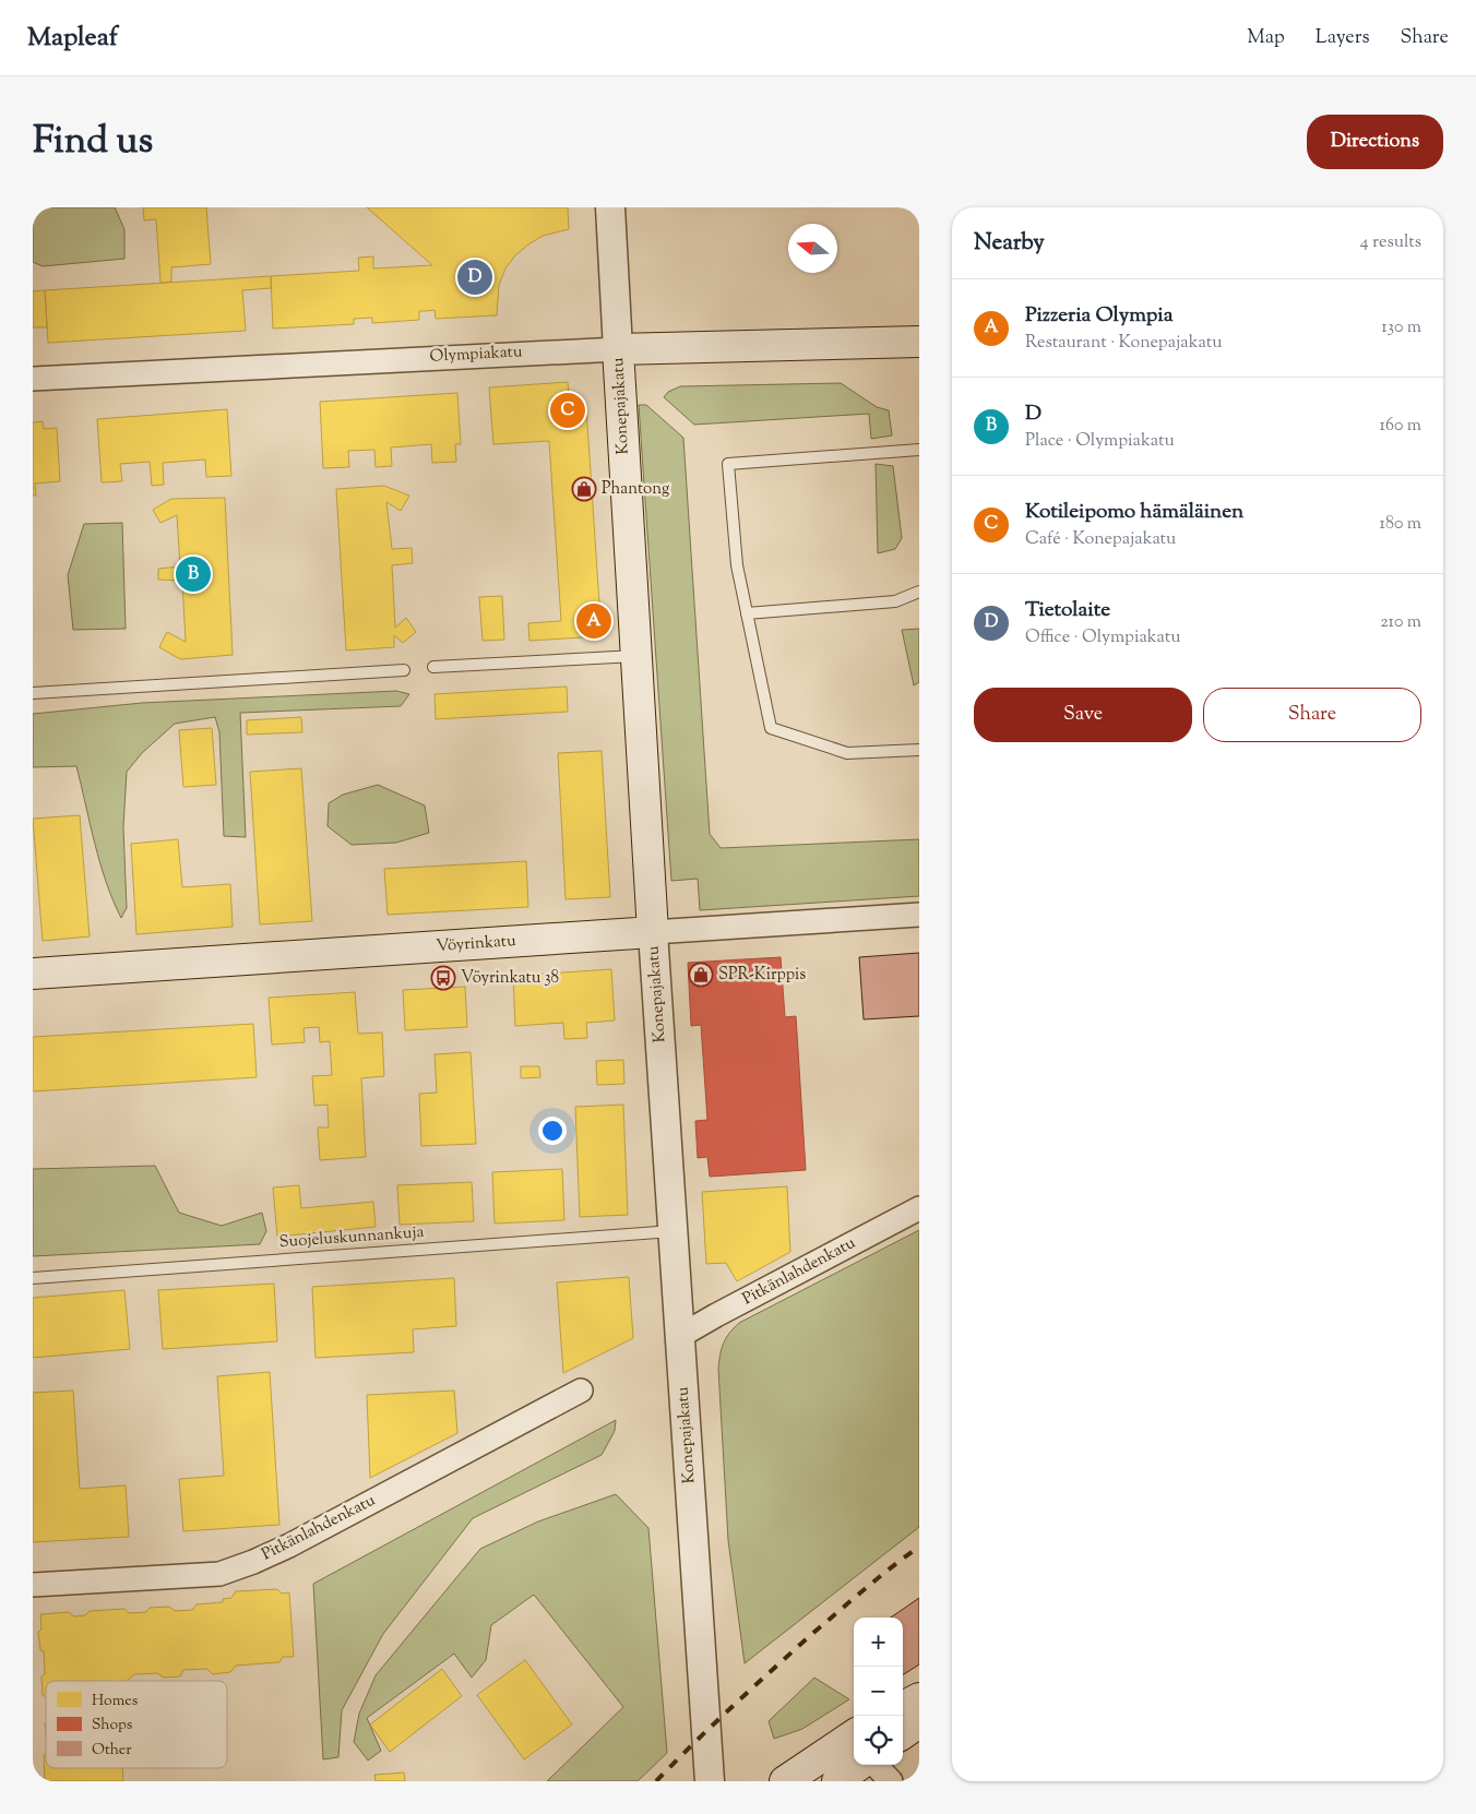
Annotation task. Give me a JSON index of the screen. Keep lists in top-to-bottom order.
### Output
{
  "streets": {
    "main road": ["Olympiakatu", "Konepajakatu", "Vöyrinkatu"],
    "street": ["Pitkänlahdenkatu"],
    "lane": ["Suojeluskunnankuja"]
  },
  "crossings": [
    ["Olympiakatu", "Konepajakatu"],
    ["Konepajakatu", "Vöyrinkatu"],
    ["Konepajakatu", "Suojeluskunnankuja"],
    ["Konepajakatu", "Pitkänlahdenkatu"]
  ],
  "places": {
    "shop": ["Phantong", "SPR-Kirppis"],
    "bus stop": ["Vöyrinkatu 38"]
  },
  "legend": ["Homes", "Shops", "Other"],
  "north": "left",
  "page": {
    "header": "Mapleaf",
    "nav": ["Map", "Layers", "Share"],
    "title": "Find us",
    "buttons": [
      "Directions",
      ["Save", "Share"]
    ],
    "heading": ["Nearby", "4 results"],
    "pins": [
      "D",
      "C",
      "B",
      "A"
    ],
    "list": [
      {
        "mark": "A",
        "name": "Pizzeria Olympia",
        "note": "Restaurant · Konepajakatu",
        "value": "130 m"
      },
      {
        "mark": "B",
        "name": "D",
        "note": "Place · Olympiakatu",
        "value": "160 m"
      },
      {
        "mark": "C",
        "name": "Kotileipomo hämäläinen",
        "note": "Café · Konepajakatu",
        "value": "180 m"
      },
      {
        "mark": "D",
        "name": "Tietolaite",
        "note": "Office · Olympiakatu",
        "value": "210 m"
      }
    ],
    "map_buttons": ["+", "−"]
  }
}
